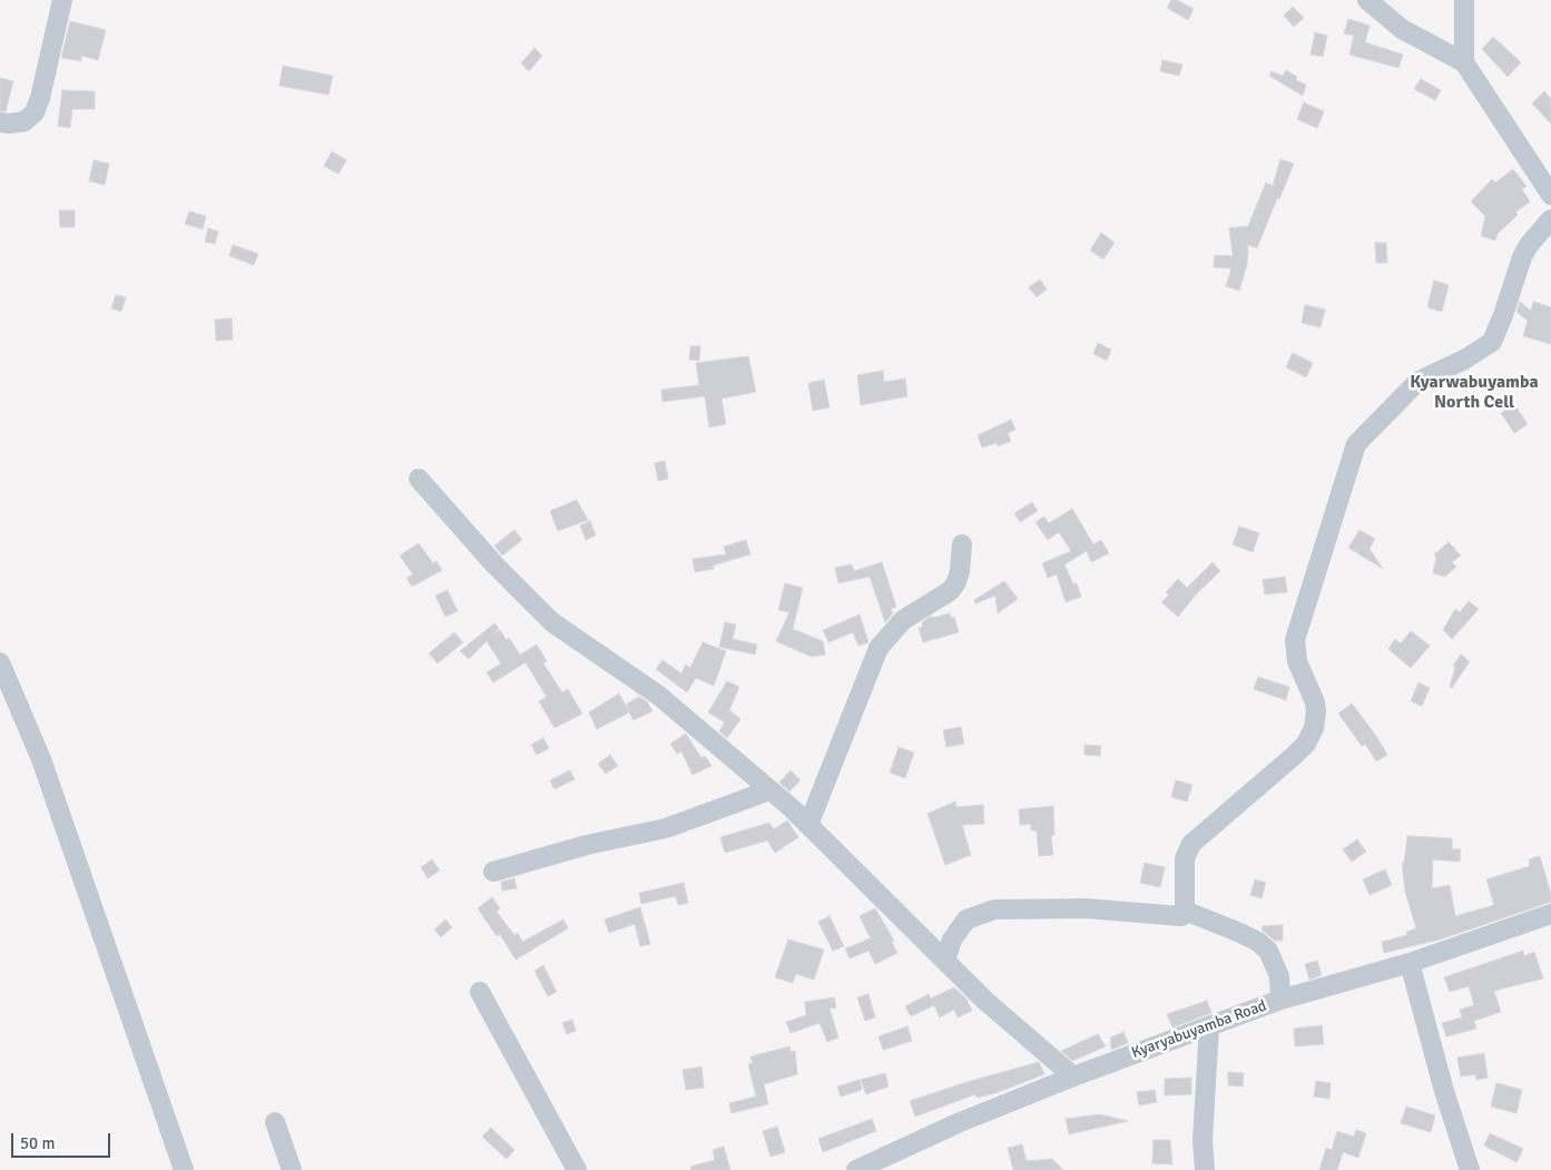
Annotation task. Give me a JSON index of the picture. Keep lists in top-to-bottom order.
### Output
{
  "streets": {
    "street": ["Kyaryabuyamba Road"]
  },
  "districts": ["Kyarwabuyamba North Cell"],
  "scale_bar": "50 m"
}
